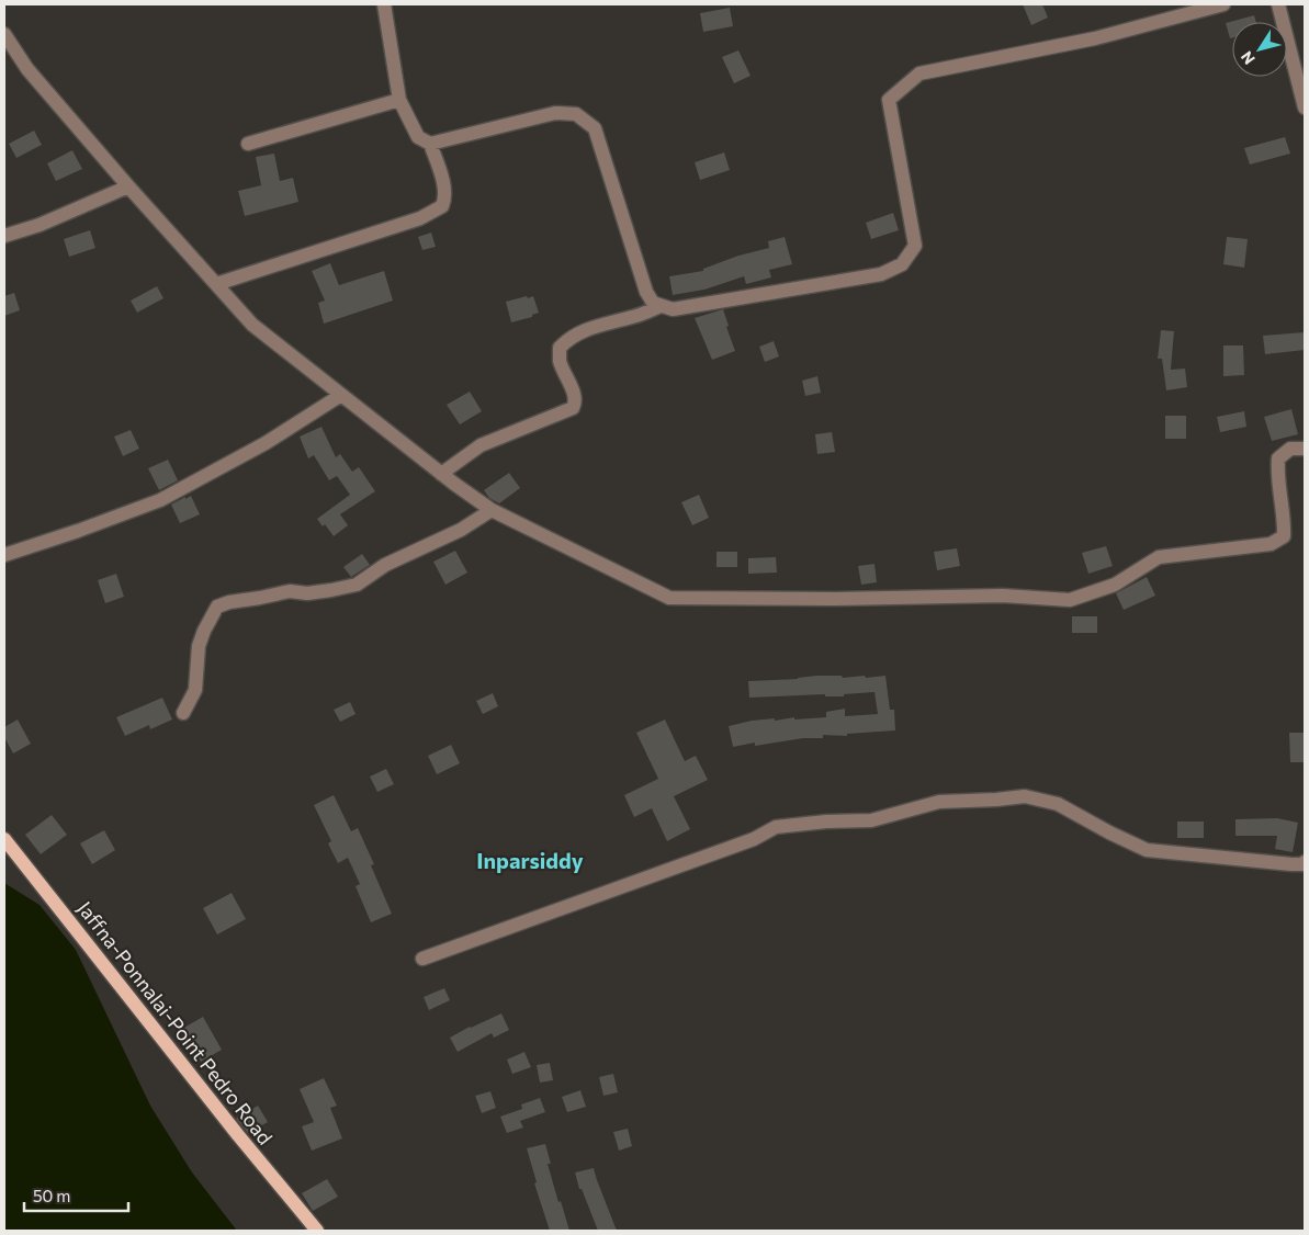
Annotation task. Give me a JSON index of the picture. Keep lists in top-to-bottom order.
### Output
{
  "streets": {
    "main road": ["Jaffna-Ponnalai-Point Pedro Road"]
  },
  "districts": ["Inparsiddy"],
  "scale_bar": "50 m",
  "north": "bottom left"
}
